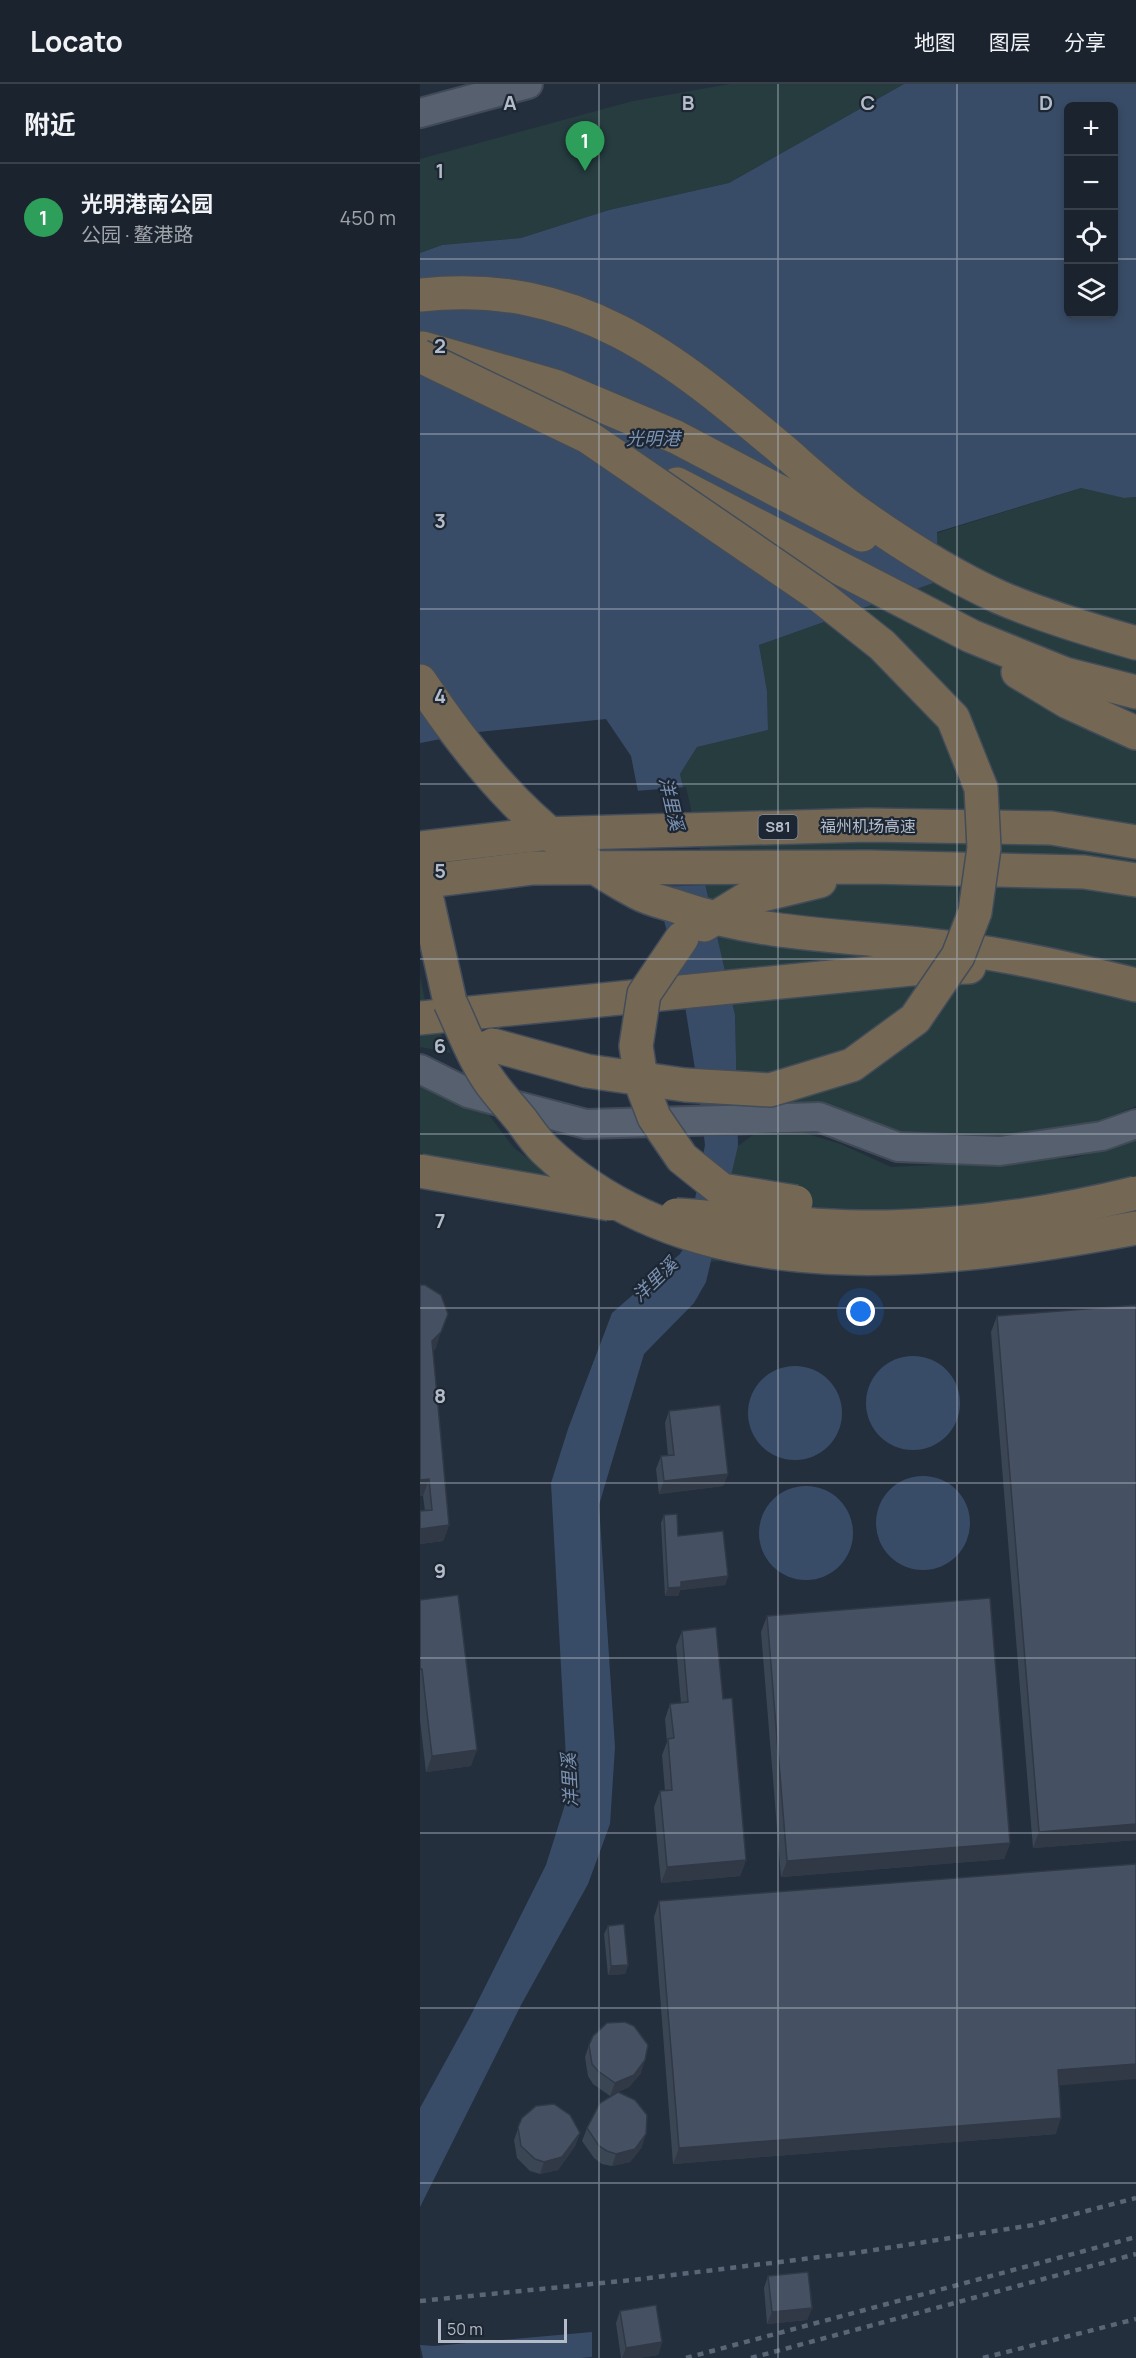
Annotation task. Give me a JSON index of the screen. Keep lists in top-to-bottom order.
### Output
{
  "streets": {
    "highway": ["福州机场高速", "S81"]
  },
  "water": ["光明港", "洋里溪"],
  "scale_bar": "50 m",
  "page": {
    "header": "Locato",
    "nav": ["地图", "图层", "分享"],
    "heading": "附近",
    "map_buttons": ["+", "−"],
    "pins": "1",
    "list": [
      {
        "mark": "1",
        "name": "光明港南公园",
        "note": "公园 · 鳌港路",
        "value": "450 m"
      }
    ],
    "scale": "50 m"
  },
  "grid": {
    "columns": [
      "A",
      "B",
      "C",
      "D"
    ],
    "rows": [
      "1",
      "2",
      "3",
      "4",
      "5",
      "6",
      "7",
      "8",
      "9"
    ]
  }
}
